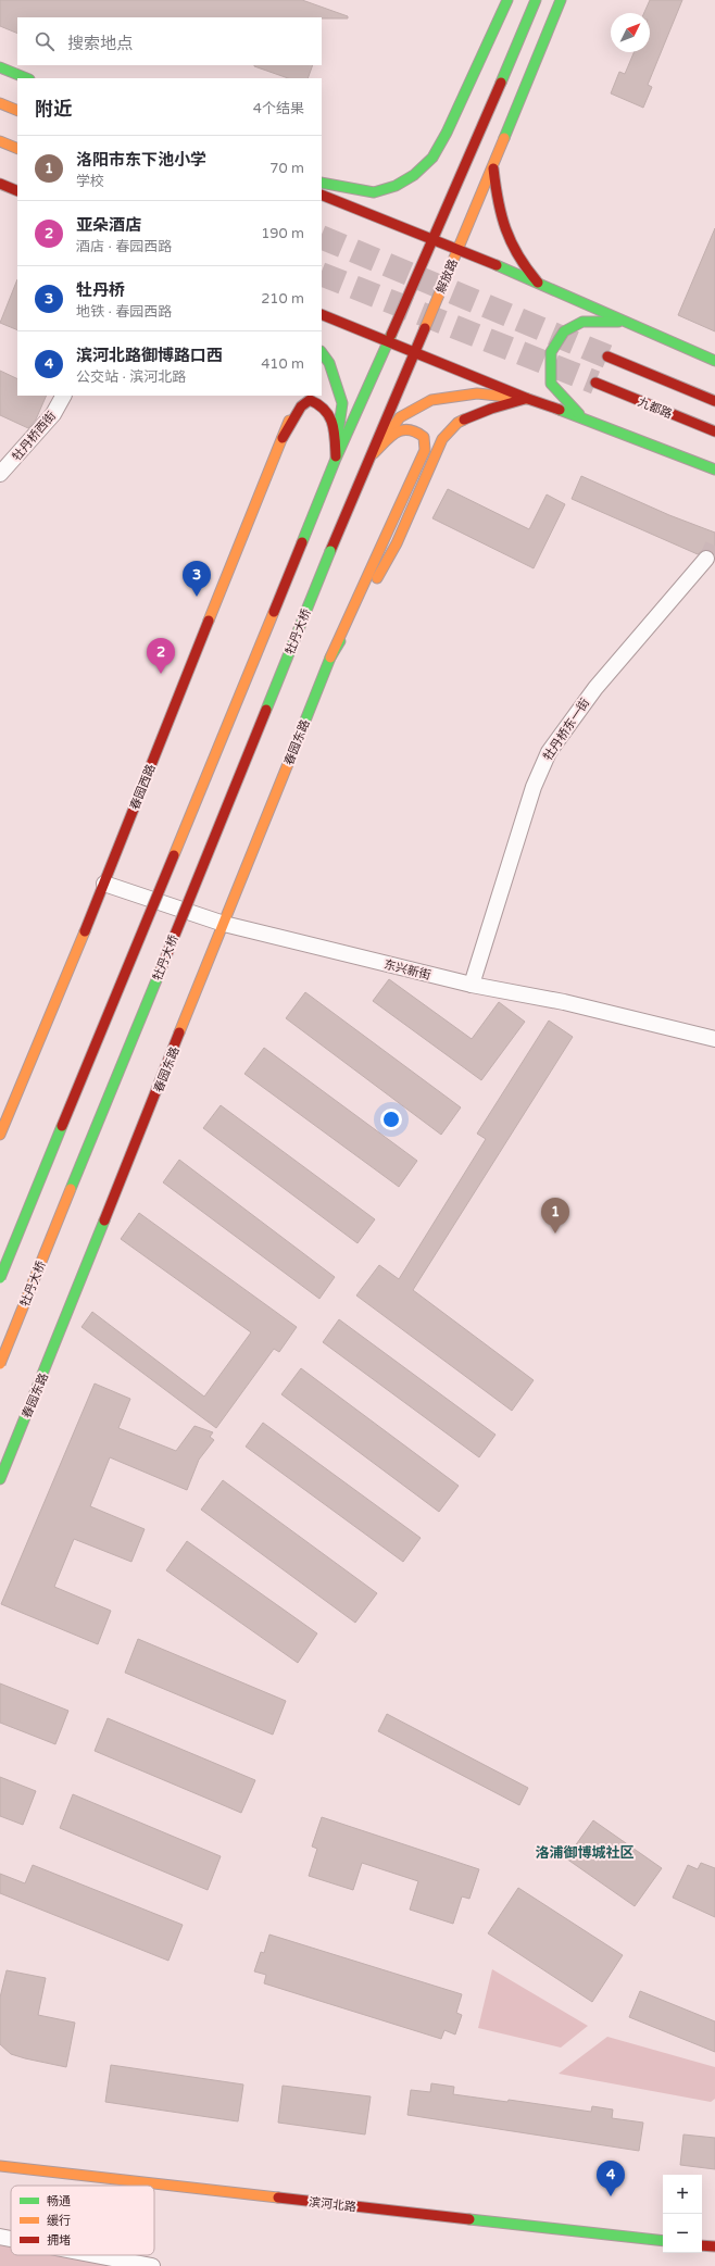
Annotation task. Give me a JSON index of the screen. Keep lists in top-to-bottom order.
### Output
{
  "streets": {
    "main road": [
      "解放路",
      "九都路",
      "牡丹大桥",
      "春园东路",
      "春园西路",
      "滨河北路"
    ],
    "street": ["牡丹桥西街", "牡丹桥东一街", "东兴新街"]
  },
  "crossings": [
    ["解放路", "牡丹大桥"],
    ["牡丹桥东一街", "东兴新街"],
    ["春园东路", "东兴新街"],
    ["春园西路", "东兴新街"]
  ],
  "districts": ["洛浦御博城社区"],
  "legend": ["畅通", "缓行", "拥堵"],
  "north": "top right",
  "page": {
    "search": "搜索地点",
    "heading": ["附近", "4个结果"],
    "list": [
      {
        "mark": "1",
        "name": "洛阳市东下池小学",
        "note": "学校",
        "value": "70 m"
      },
      {
        "mark": "2",
        "name": "亚朵酒店",
        "note": "酒店 · 春园西路",
        "value": "190 m"
      },
      {
        "mark": "3",
        "name": "牡丹桥",
        "note": "地铁 · 春园西路",
        "value": "210 m"
      },
      {
        "mark": "4",
        "name": "滨河北路御博路口西",
        "note": "公交站 · 滨河北路",
        "value": "410 m"
      }
    ],
    "pins": [
      "3",
      "2",
      "1",
      "4"
    ],
    "map_buttons": ["+", "−"]
  }
}
